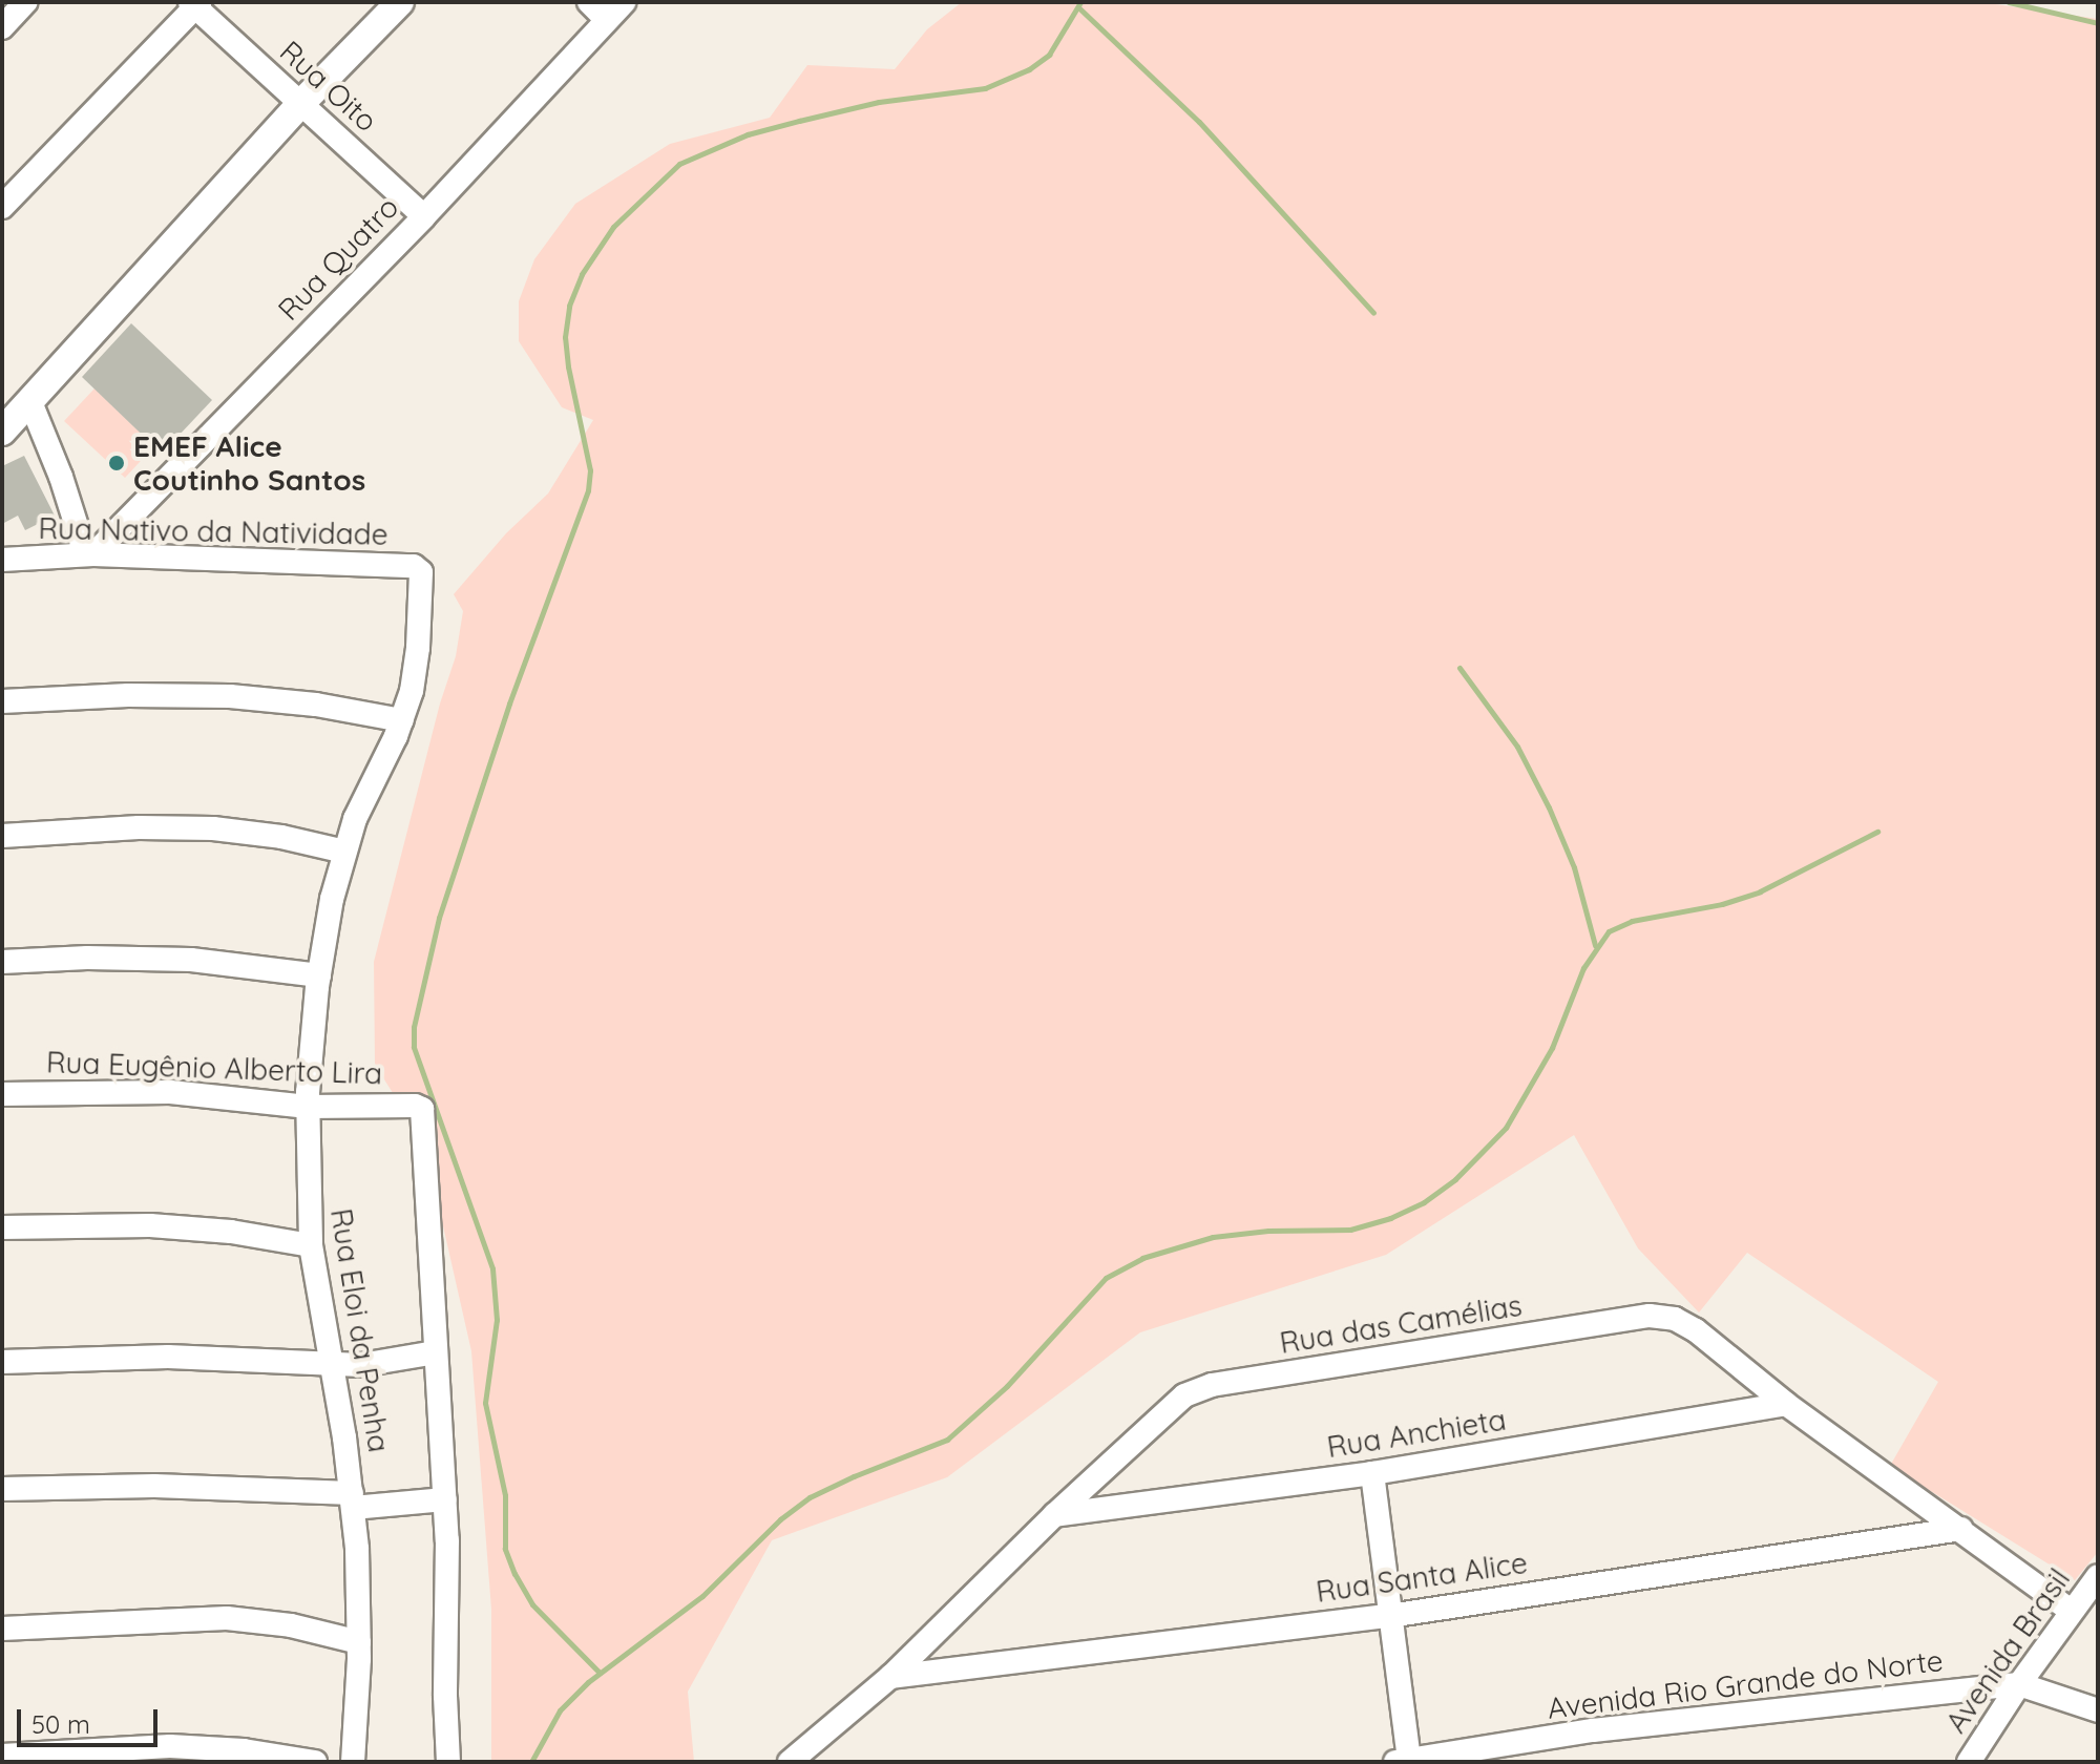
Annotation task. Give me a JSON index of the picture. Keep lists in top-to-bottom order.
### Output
{
  "streets": {
    "street": [
      "Rua Oito",
      "Rua Quatro",
      "Rua Nativo da Natividade",
      "Rua Eugênio Alberto Lira",
      "Rua das Camélias",
      "Rua Eloi da Penha",
      "Rua Anchieta",
      "Rua Santa Alice",
      "Avenida Brasil",
      "Avenida Rio Grande do Norte"
    ]
  },
  "crossings": [
    ["Rua Oito", "Rua Quatro"],
    ["Rua Quatro", "Rua Nativo da Natividade"],
    ["Rua Nativo da Natividade", "Rua Eloi da Penha"],
    ["Rua Eugênio Alberto Lira", "Rua Eloi da Penha"],
    ["Rua das Camélias", "Rua Anchieta"],
    ["Rua das Camélias", "Rua Santa Alice"],
    ["Rua das Camélias", "Avenida Brasil"],
    ["Avenida Brasil", "Avenida Rio Grande do Norte"]
  ],
  "places": ["EMEF Alice Coutinho Santos"],
  "scale_bar": "50 m"
}
